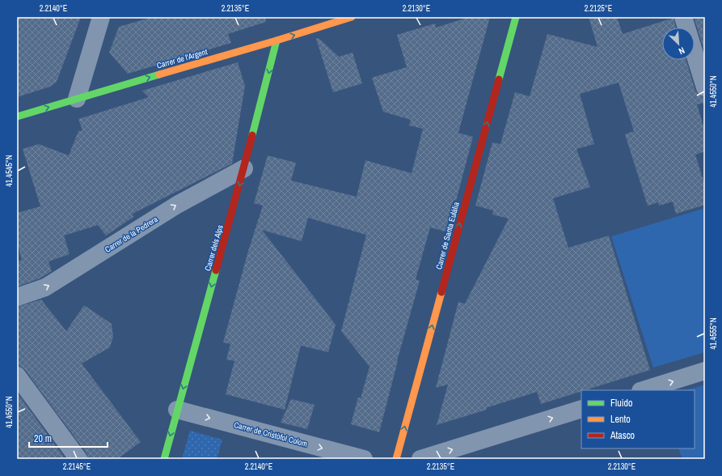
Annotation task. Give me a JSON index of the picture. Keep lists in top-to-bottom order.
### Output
{
  "streets": {
    "street": [
      "Carrer de l'Argent",
      "Carrer de la Pedrera",
      "Carrer de Santa Eulália",
      "Carrer dels Alps",
      "Carrer de Cristòfol Colom"
    ]
  },
  "crossings": [
    ["Carrer de l'Argent", "Carrer dels Alps"],
    ["Carrer de la Pedrera", "Carrer dels Alps"],
    ["Carrer dels Alps", "Carrer de Cristòfol Colom"]
  ],
  "one_way": [
    "Carrer de l'Argent",
    "Carrer de la Pedrera",
    "Carrer de Santa Eulália",
    "Carrer dels Alps",
    "Carrer de Cristòfol Colom"
  ],
  "legend": ["Fluido", "Lento", "Atasco"],
  "scale_bar": "20 m",
  "north": "bottom right",
  "coordinates": [
    "2.2140°E",
    "2.2135°E",
    "2.2130°E",
    "2.2125°E",
    "41.4550°N",
    "41.4545°N",
    "41.4555°N",
    "2.2145°E"
  ]
}
